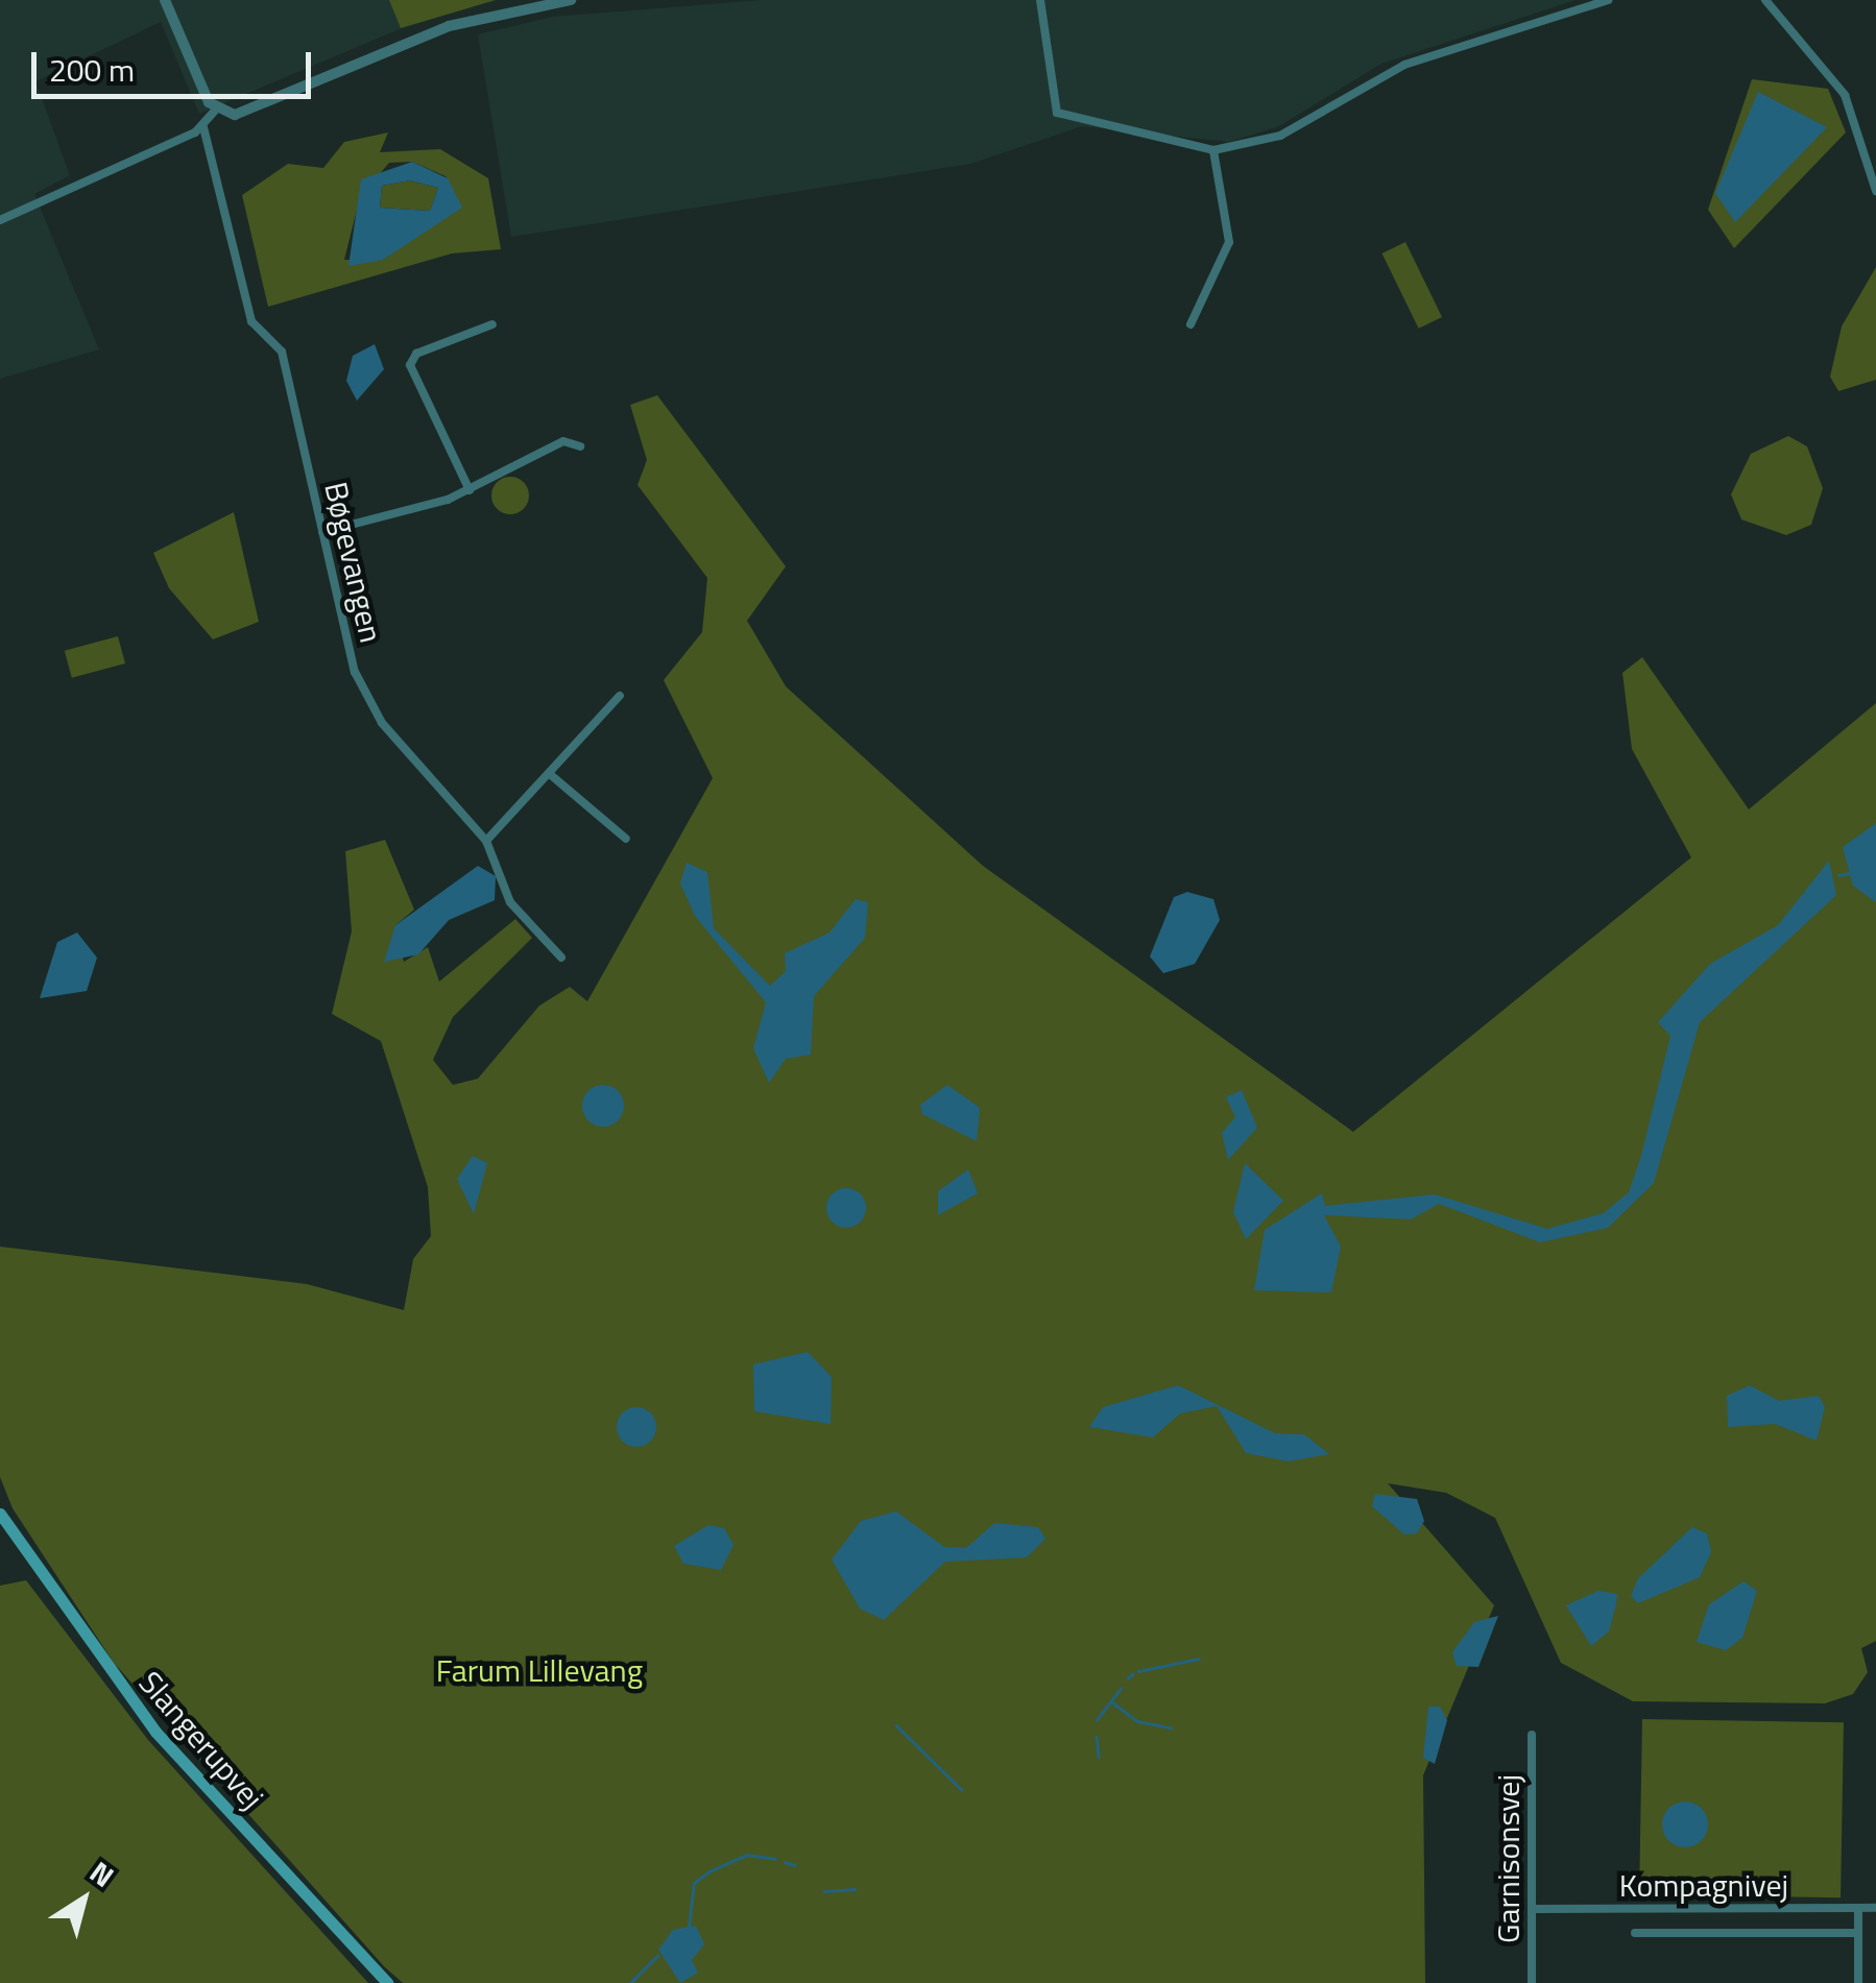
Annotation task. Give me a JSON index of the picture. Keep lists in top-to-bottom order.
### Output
{
  "streets": {
    "main road": ["Slangerupvej"],
    "street": ["Bøgevangen", "Garnisonsvej", "Kompagnivej"]
  },
  "crossings": [
    ["Garnisonsvej", "Kompagnivej"]
  ],
  "parks": ["Farum Lillevang"],
  "scale_bar": "200 m",
  "north": "top right"
}
